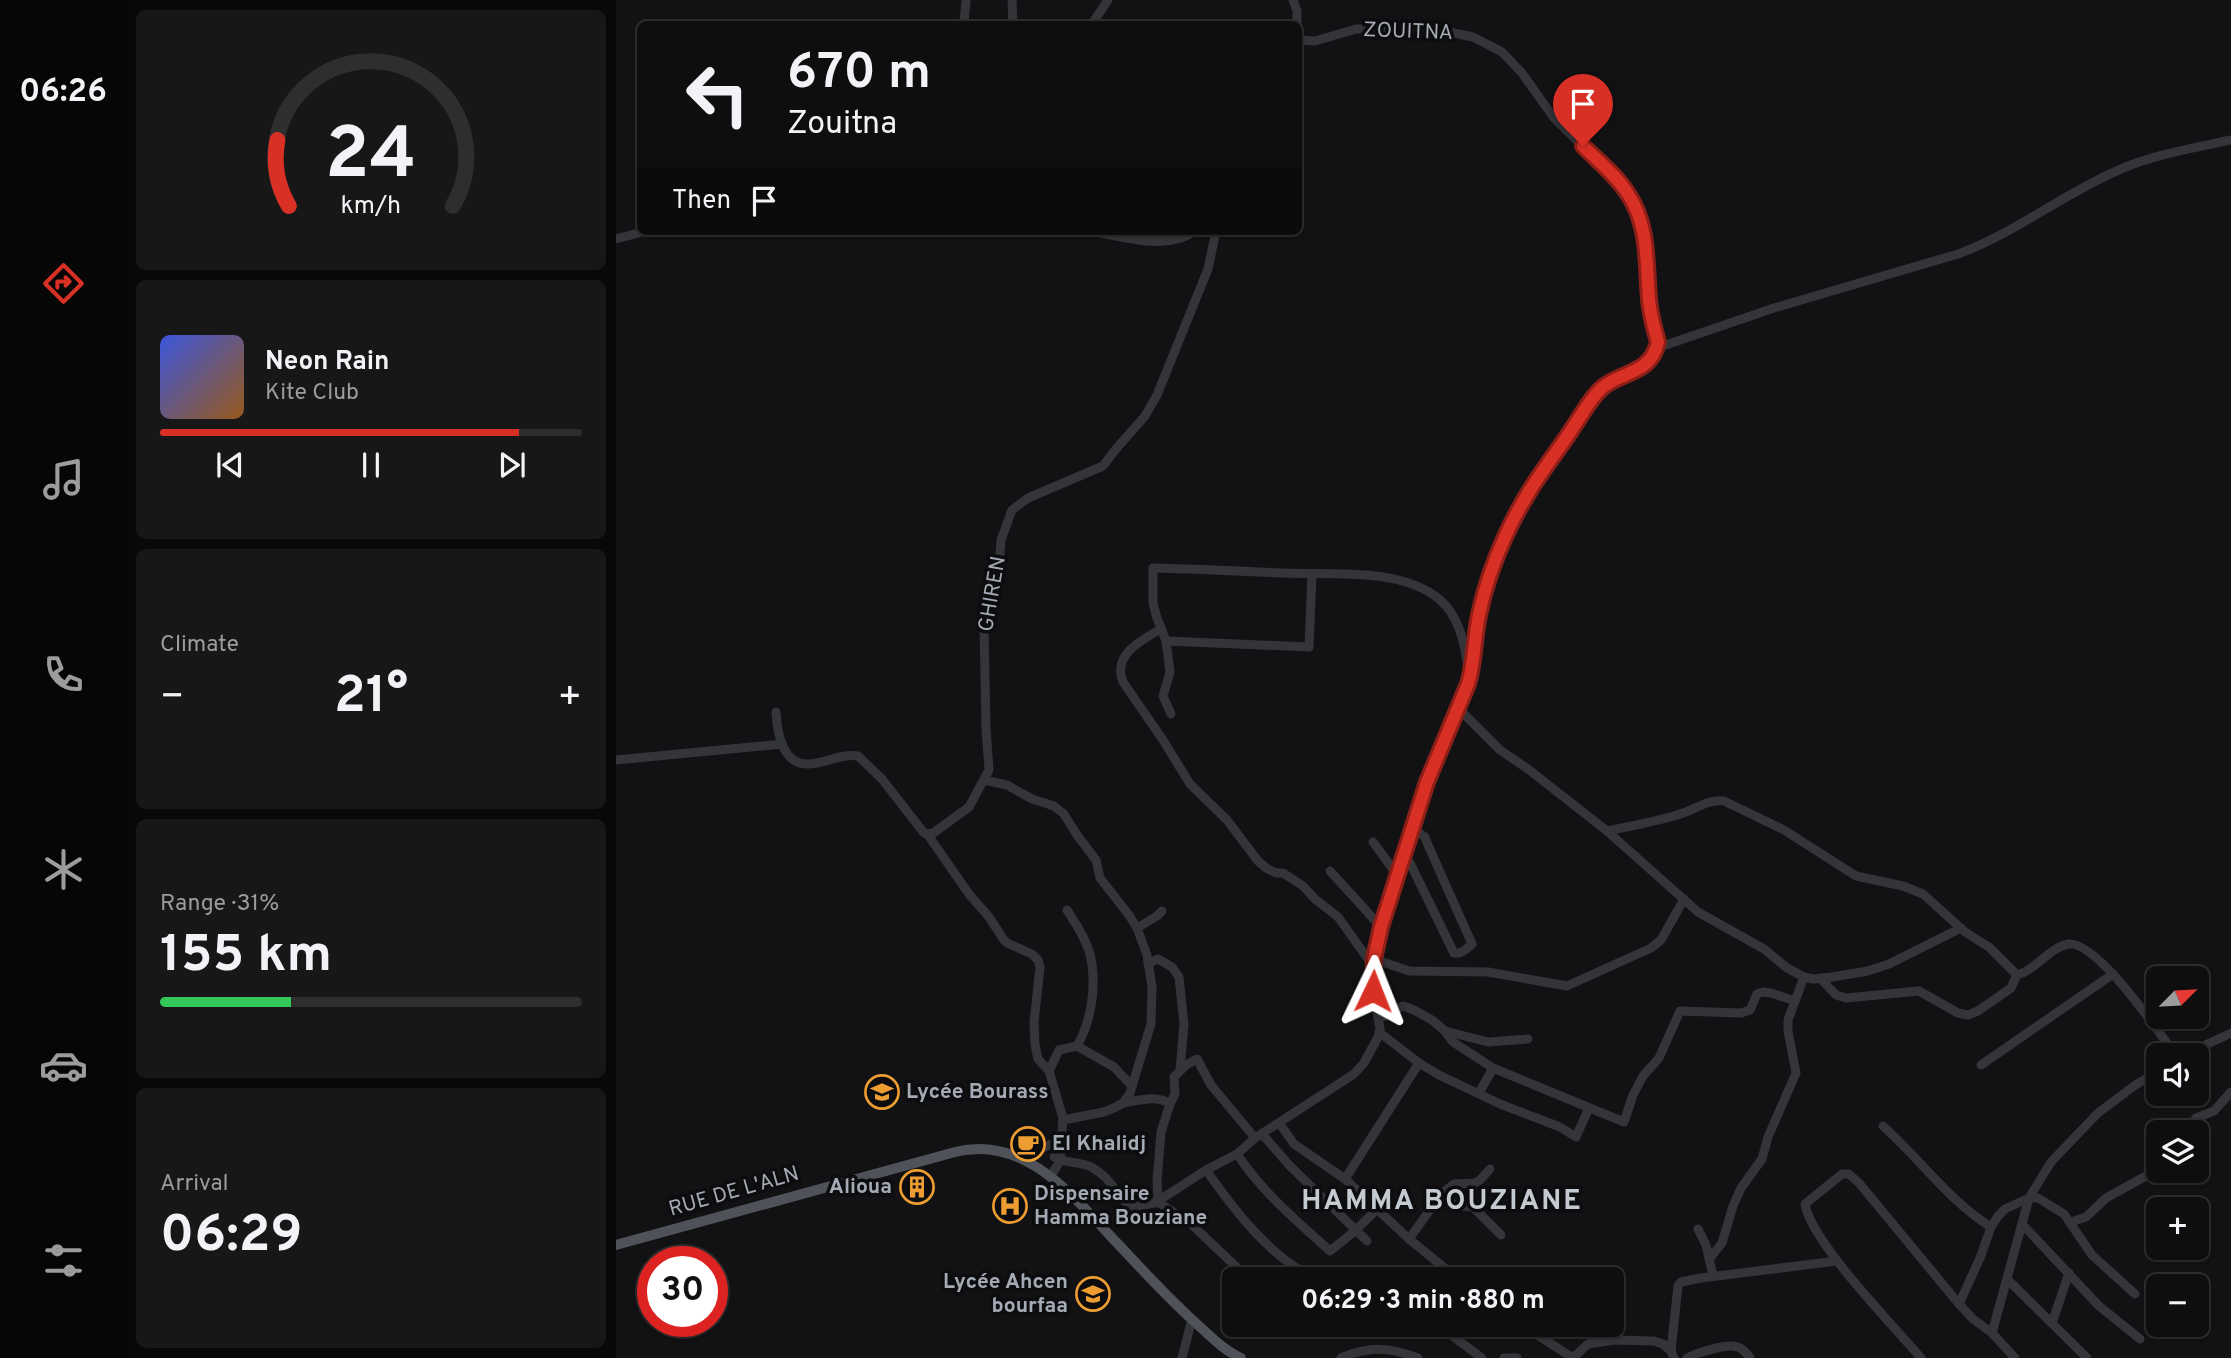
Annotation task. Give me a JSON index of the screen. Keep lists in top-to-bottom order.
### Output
{
  "streets": {
    "main road": ["RUE DE L'ALN"],
    "street": ["ZOUITNA", "GHIREN"]
  },
  "districts": ["HAMMA BOUZIANE"],
  "places": {
    "school or university": ["Lycée Bourass", "Lycée Ahcen bourfaa"],
    "cafe": ["El Khalidj"],
    "building": ["Alioua"],
    "hospital": ["Dispensaire Hamma Bouziane"]
  },
  "north": "top right",
  "page": {
    "tabs": "06:26",
    "turn": ["670 m", "Zouitna"],
    "then": "Then",
    "song": ["Neon Rain", "Kite Club"],
    "tile": [
      "Climate",
      ["Range · 31%", "155 km"],
      ["Arrival", "06:29"]
    ],
    "heat": ["−", "21°", "+"],
    "map_buttons": ["+", "−"],
    "limit": "30",
    "trip": "06:29 · 3 min · 880 m",
    "gauge": ["24", "km/h"]
  }
}
